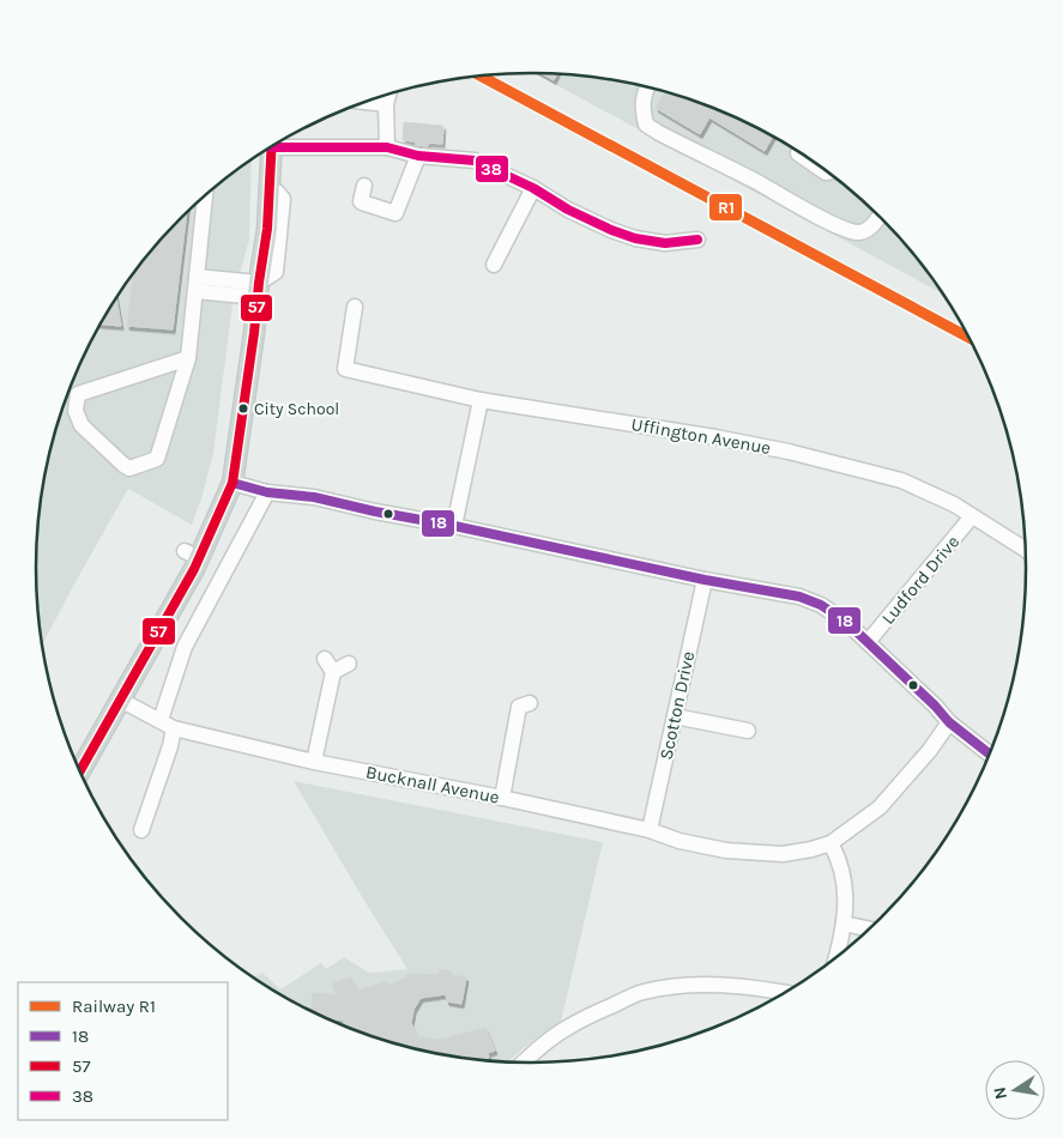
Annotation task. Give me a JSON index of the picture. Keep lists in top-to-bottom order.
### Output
{
  "streets": {
    "street": [
      "Uffington Avenue",
      "Ludford Drive",
      "Scotton Drive",
      "Bucknall Avenue"
    ]
  },
  "crossings": [
    ["Uffington Avenue", "Ludford Drive"],
    ["Scotton Drive", "Bucknall Avenue"]
  ],
  "places": ["City School"],
  "lines": [
    "rail line R1",
    "transit line 38",
    "transit line 57",
    "transit line 18"
  ],
  "legend": [
    "Railway R1",
    "18",
    "57",
    "38"
  ],
  "north": "left"
}
